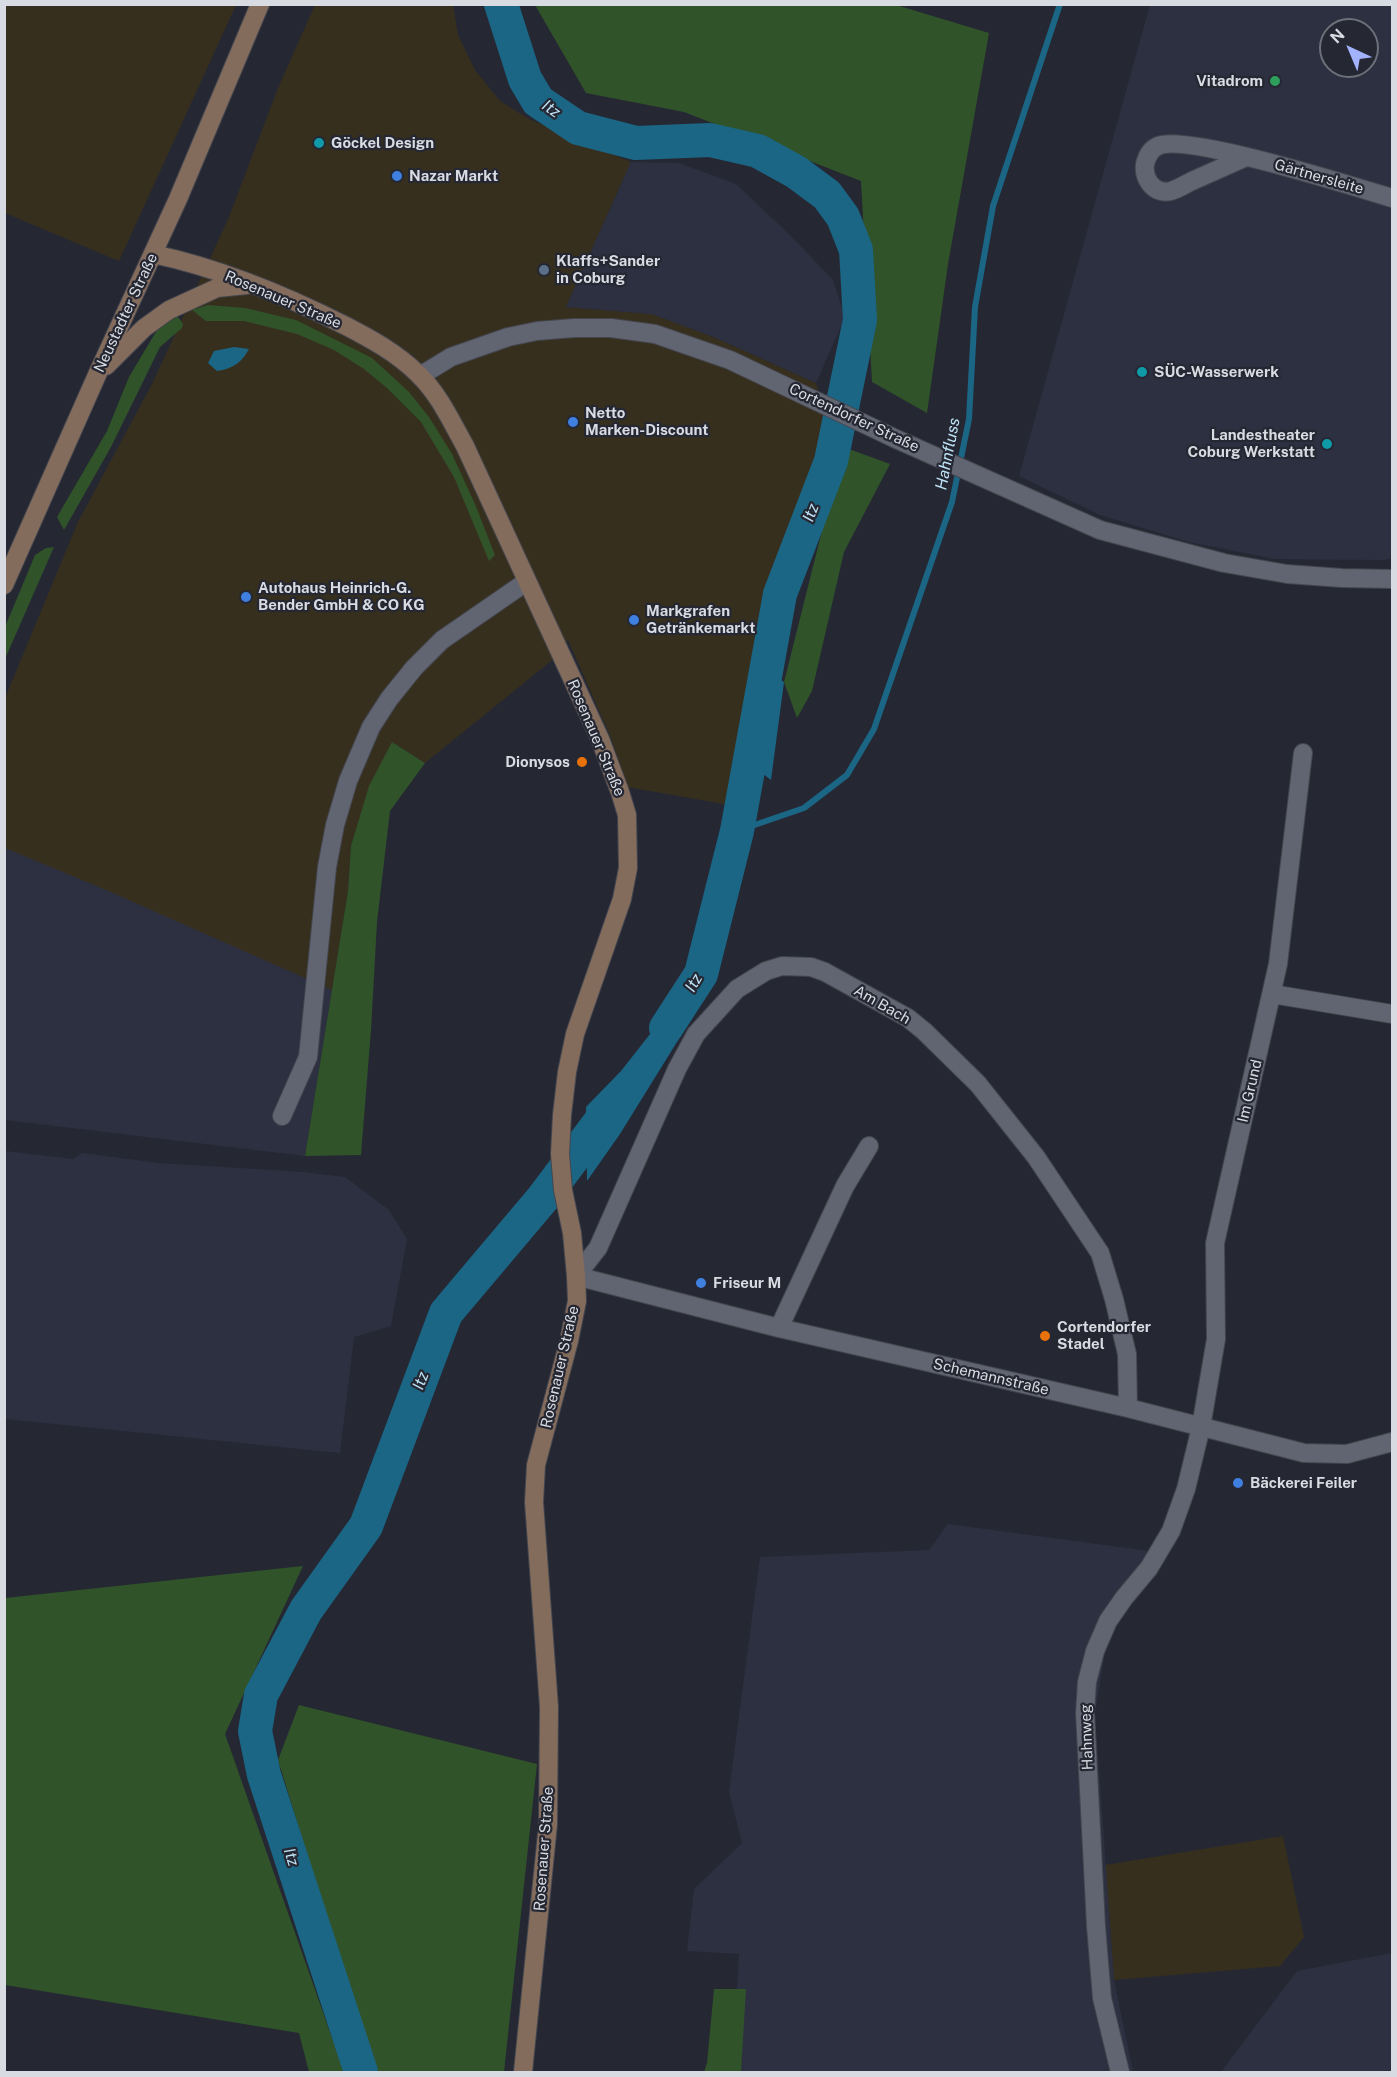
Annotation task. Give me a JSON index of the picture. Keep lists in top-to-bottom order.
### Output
{
  "streets": {
    "street": [
      "Gärtnersleite",
      "Rosenauer Straße",
      "Neustadter Straße",
      "Cortendorfer Straße",
      "Am Bach",
      "Im Grund",
      "Schemannstraße",
      "Hahnweg"
    ]
  },
  "crossings": [
    ["Rosenauer Straße", "Neustadter Straße"],
    ["Rosenauer Straße", "Cortendorfer Straße"],
    ["Rosenauer Straße", "Am Bach"],
    ["Rosenauer Straße", "Schemannstraße"],
    ["Am Bach", "Schemannstraße"],
    ["Im Grund", "Schemannstraße"],
    ["Im Grund", "Hahnweg"],
    ["Schemannstraße", "Hahnweg"]
  ],
  "water": ["Itz", "Hahnfluss"],
  "places": [
    "Vitadrom",
    "Göckel Design",
    "Nazar Markt",
    "Klaffs+Sander in Coburg",
    "SÜC-Wasserwerk",
    "Netto Marken-Discount",
    "Landestheater Coburg Werkstatt",
    "Autohaus Heinrich-G. Bender GmbH & CO KG",
    "Markgrafen Getränkemarkt",
    "Dionysos",
    "Friseur M",
    "Cortendorfer Stadel",
    "Bäckerei Feiler"
  ],
  "north": "top left"
}
